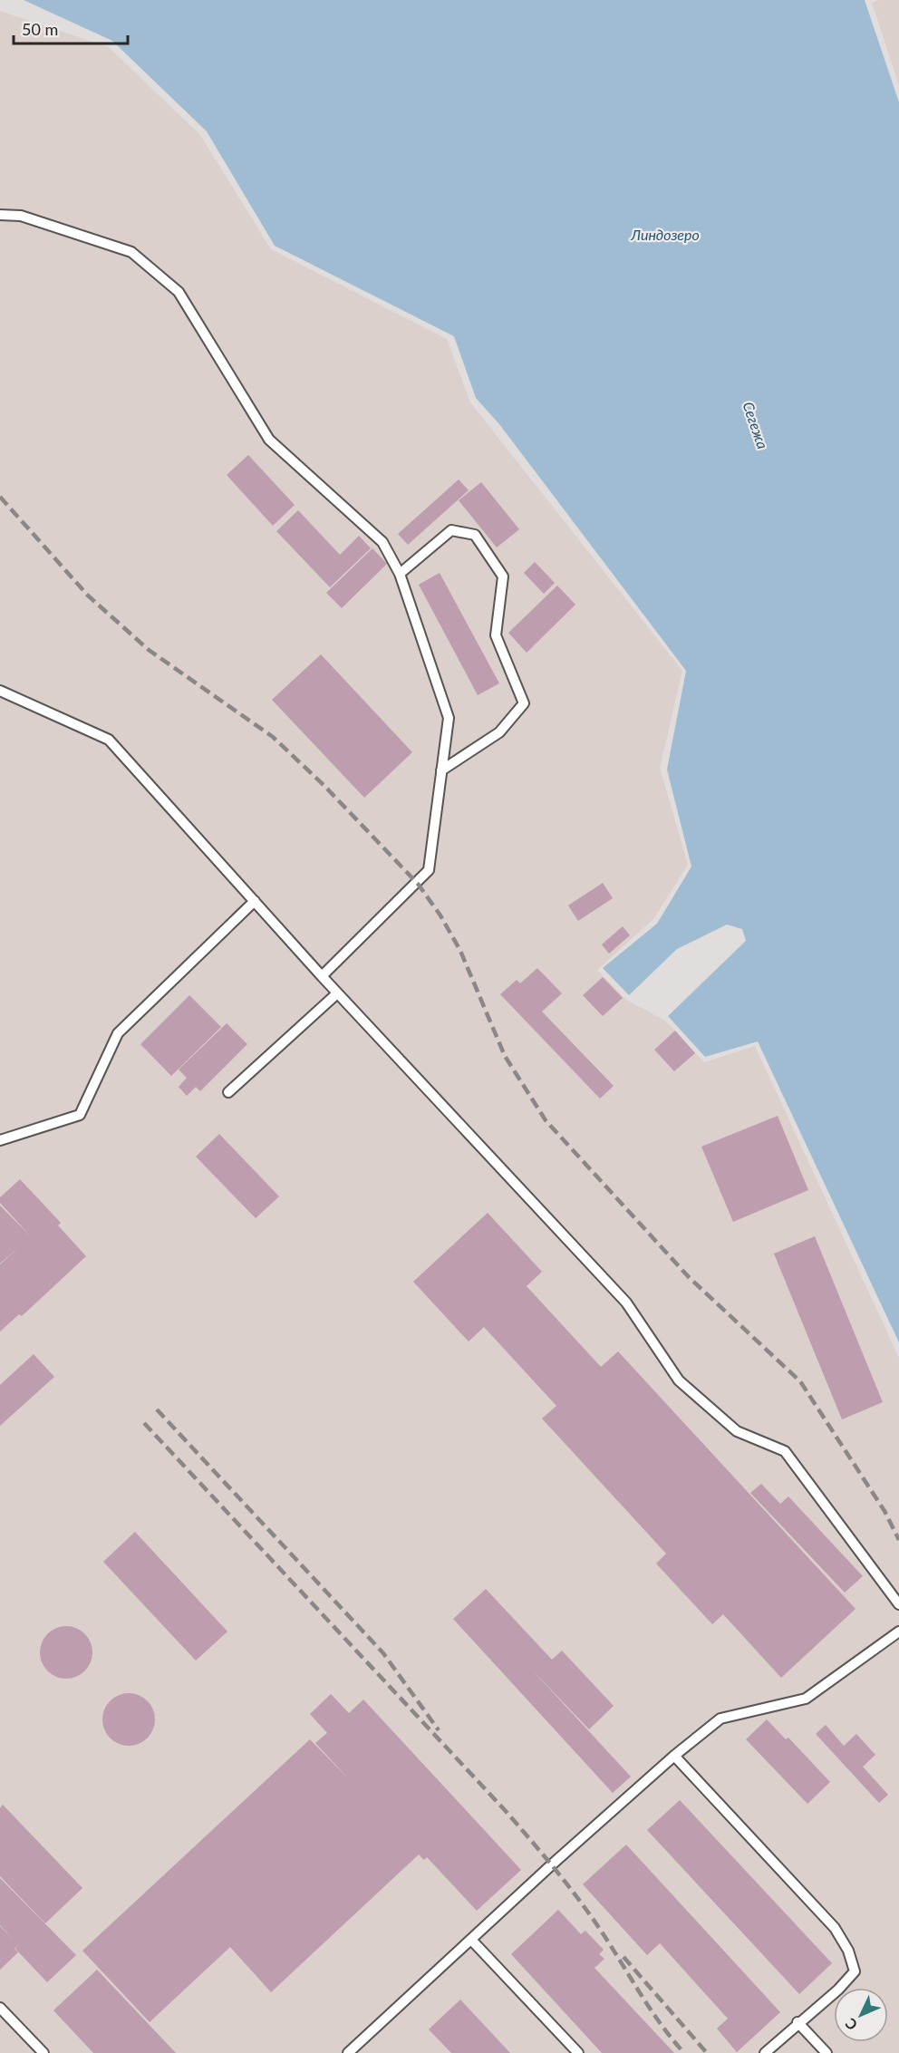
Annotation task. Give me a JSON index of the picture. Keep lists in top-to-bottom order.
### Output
{
  "water": ["Линдозеро", "Сегежа"],
  "scale_bar": "50 m",
  "north": "bottom left"
}
